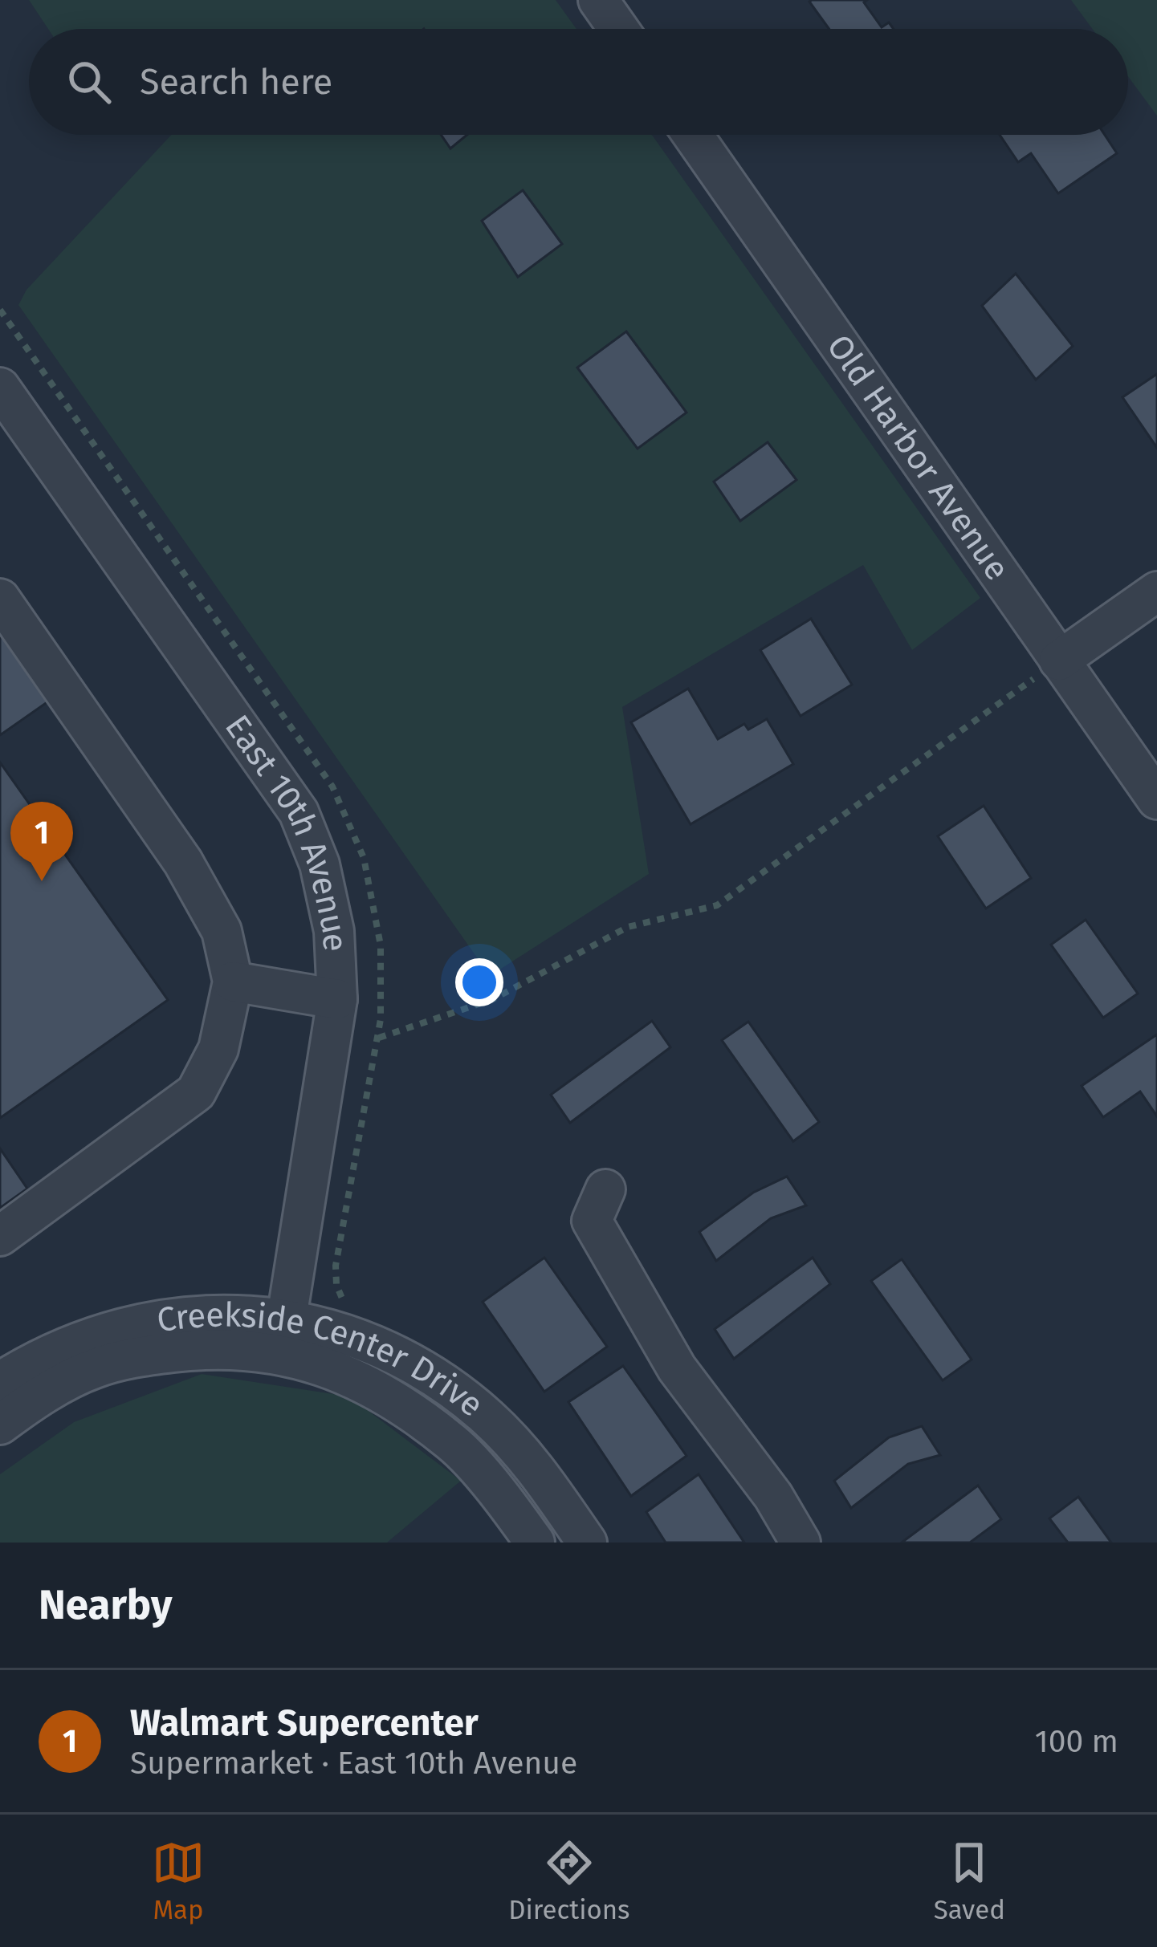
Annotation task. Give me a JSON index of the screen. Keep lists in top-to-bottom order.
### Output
{
  "streets": {
    "street": ["Old Harbor Avenue", "East 10th Avenue", "Creekside Center Drive"]
  },
  "crossings": [
    ["East 10th Avenue", "Creekside Center Drive"]
  ],
  "page": {
    "search": "Search here",
    "pins": "1",
    "heading": "Nearby",
    "list": [
      {
        "mark": "1",
        "name": "Walmart Supercenter",
        "note": "Supermarket · East 10th Avenue",
        "value": "100 m"
      }
    ],
    "nav": ["Map", "Directions", "Saved"]
  }
}
